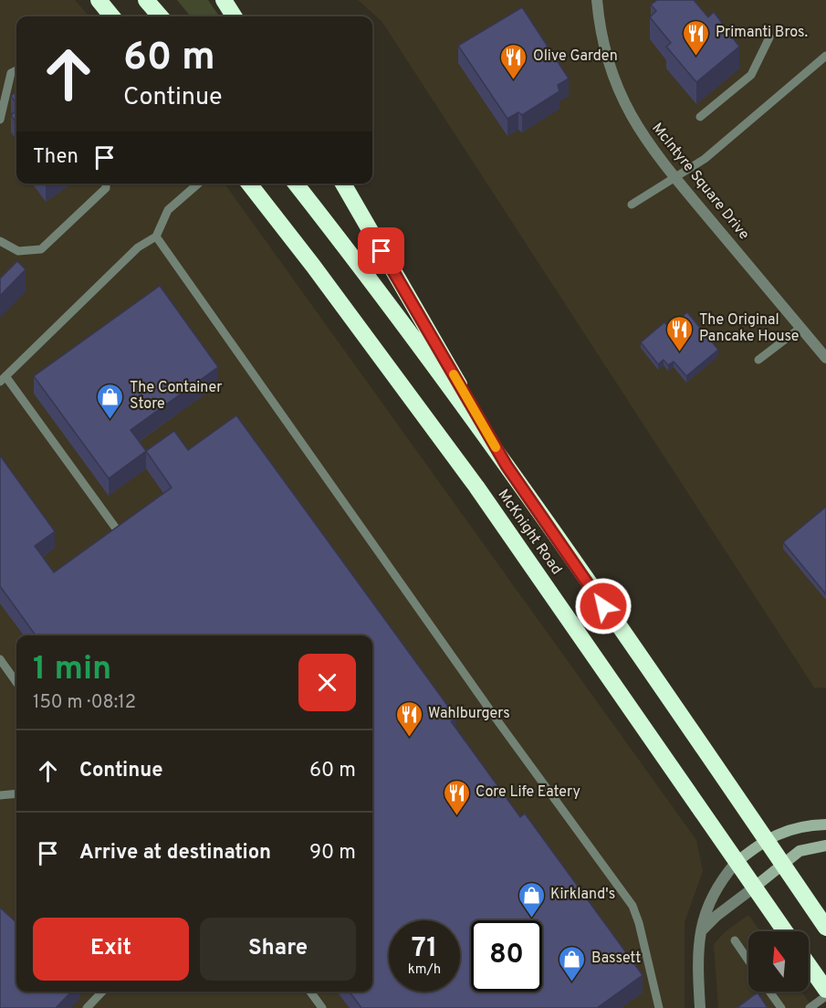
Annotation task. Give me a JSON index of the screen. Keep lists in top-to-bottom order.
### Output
{
  "streets": {
    "highway": ["McKnight Road"],
    "street": ["McIntyre Square Drive"]
  },
  "places": {
    "restaurant": [
      "Primanti Bros.",
      "Olive Garden",
      "The Original Pancake House",
      "Wahlburgers",
      "Core Life Eatery"
    ],
    "shop": ["The Container Store", "Kirkland's", "Bassett"]
  },
  "north": "top",
  "page": {
    "turn": ["60 m", "Continue"],
    "then": "Then",
    "heading": ["1 min", "150 m · 08:12"],
    "list": [
      {
        "name": "Continue",
        "value": "60 m"
      },
      {
        "name": "Arrive at destination",
        "value": "90 m"
      }
    ],
    "buttons": ["Exit", "Share"],
    "speed": "71 km/h",
    "limit": "80"
  }
}
